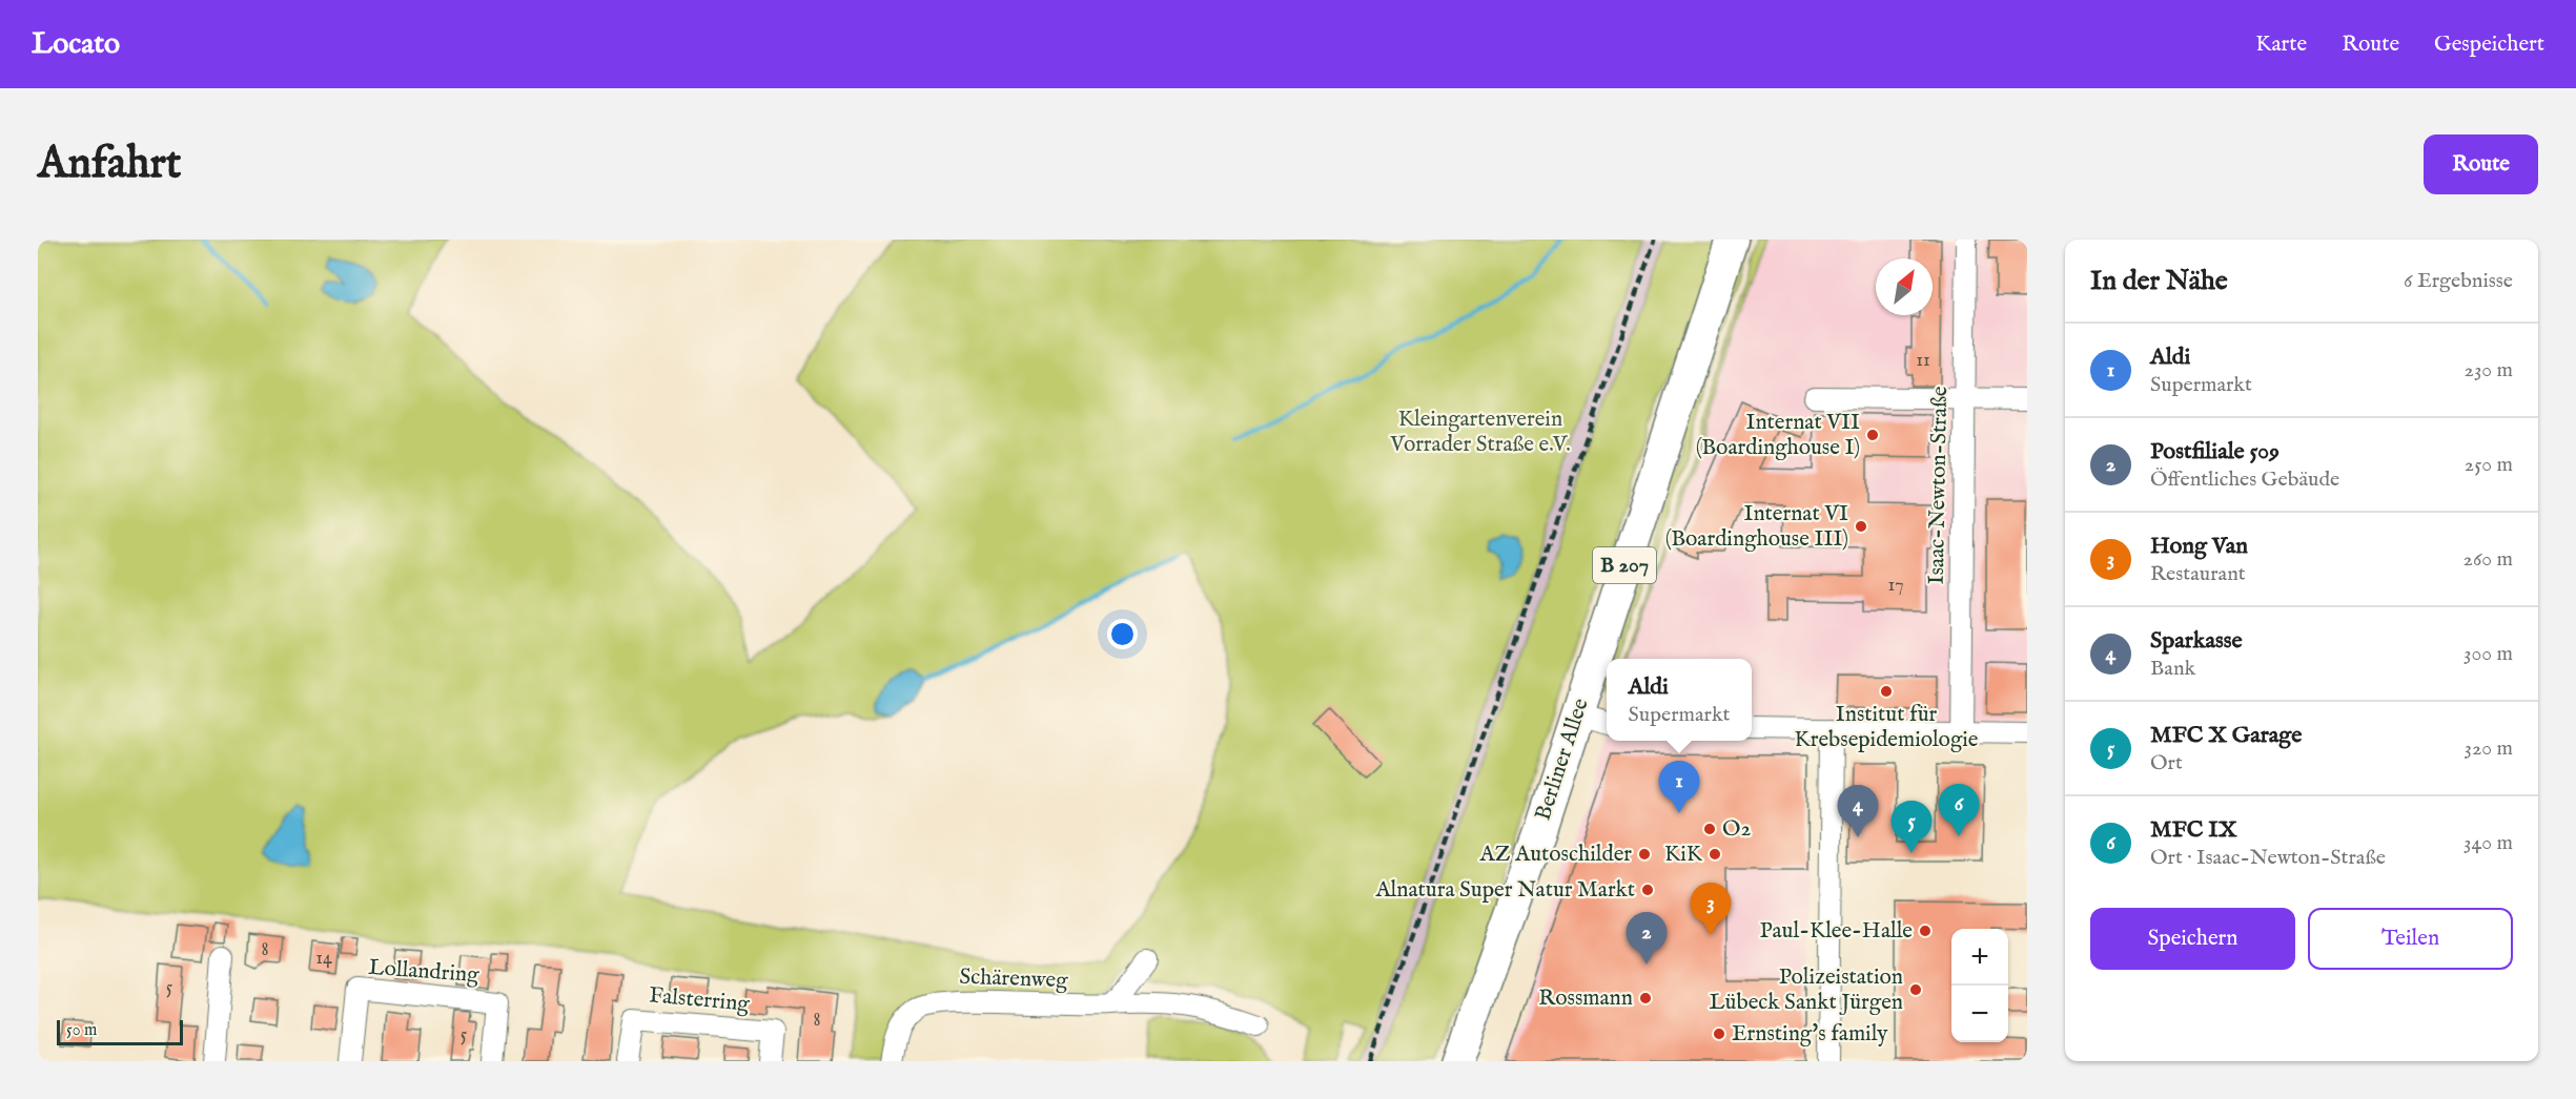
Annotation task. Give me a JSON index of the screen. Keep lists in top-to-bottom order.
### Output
{
  "streets": {
    "main road": ["B 207", "Berliner Allee"],
    "street": [
      "Isaac-Newton-Straße",
      "Lollandring",
      "Schärenweg",
      "Falsterring"
    ]
  },
  "parks": ["Kleingartenverein Vorrader Straße e.V."],
  "places": [
    "Internat VII (Boardinghouse I)",
    "Internat VI (Boardinghouse III)",
    "Institut für Krebsepidemiologie",
    "O2",
    "AZ Autoschilder",
    "KiK",
    "Alnatura Super Natur Markt",
    "Paul-Klee-Halle",
    "Polizeistation Lübeck Sankt Jürgen",
    "Rossmann",
    "Ernsting's family"
  ],
  "house_numbers": [
    "11",
    "17",
    "8",
    "14",
    "5",
    "8",
    "5"
  ],
  "scale_bar": "50 m",
  "north": "top right",
  "page": {
    "header": "Locato",
    "nav": ["Karte", "Route", "Gespeichert"],
    "buttons": [
      "Route",
      ["Speichern", "Teilen"]
    ],
    "title": "Anfahrt",
    "heading": ["In der Nähe", "6 Ergebnisse"],
    "list": [
      {
        "mark": "1",
        "name": "Aldi",
        "note": "Supermarkt",
        "value": "230 m"
      },
      {
        "mark": "2",
        "name": "Postfiliale 509",
        "note": "Öffentliches Gebäude",
        "value": "250 m"
      },
      {
        "mark": "3",
        "name": "Hong Van",
        "note": "Restaurant",
        "value": "260 m"
      },
      {
        "mark": "4",
        "name": "Sparkasse",
        "note": "Bank",
        "value": "300 m"
      },
      {
        "mark": "5",
        "name": "MFC X Garage",
        "note": "Ort",
        "value": "320 m"
      },
      {
        "mark": "6",
        "name": "MFC IX",
        "note": "Ort · Isaac-Newton-Straße",
        "value": "340 m"
      }
    ],
    "popup": ["Aldi", "Supermarkt"],
    "pins": [
      "1",
      "6",
      "4",
      "5",
      "3",
      "2"
    ],
    "map_buttons": ["+", "−"],
    "scale": "50 m"
  }
}
